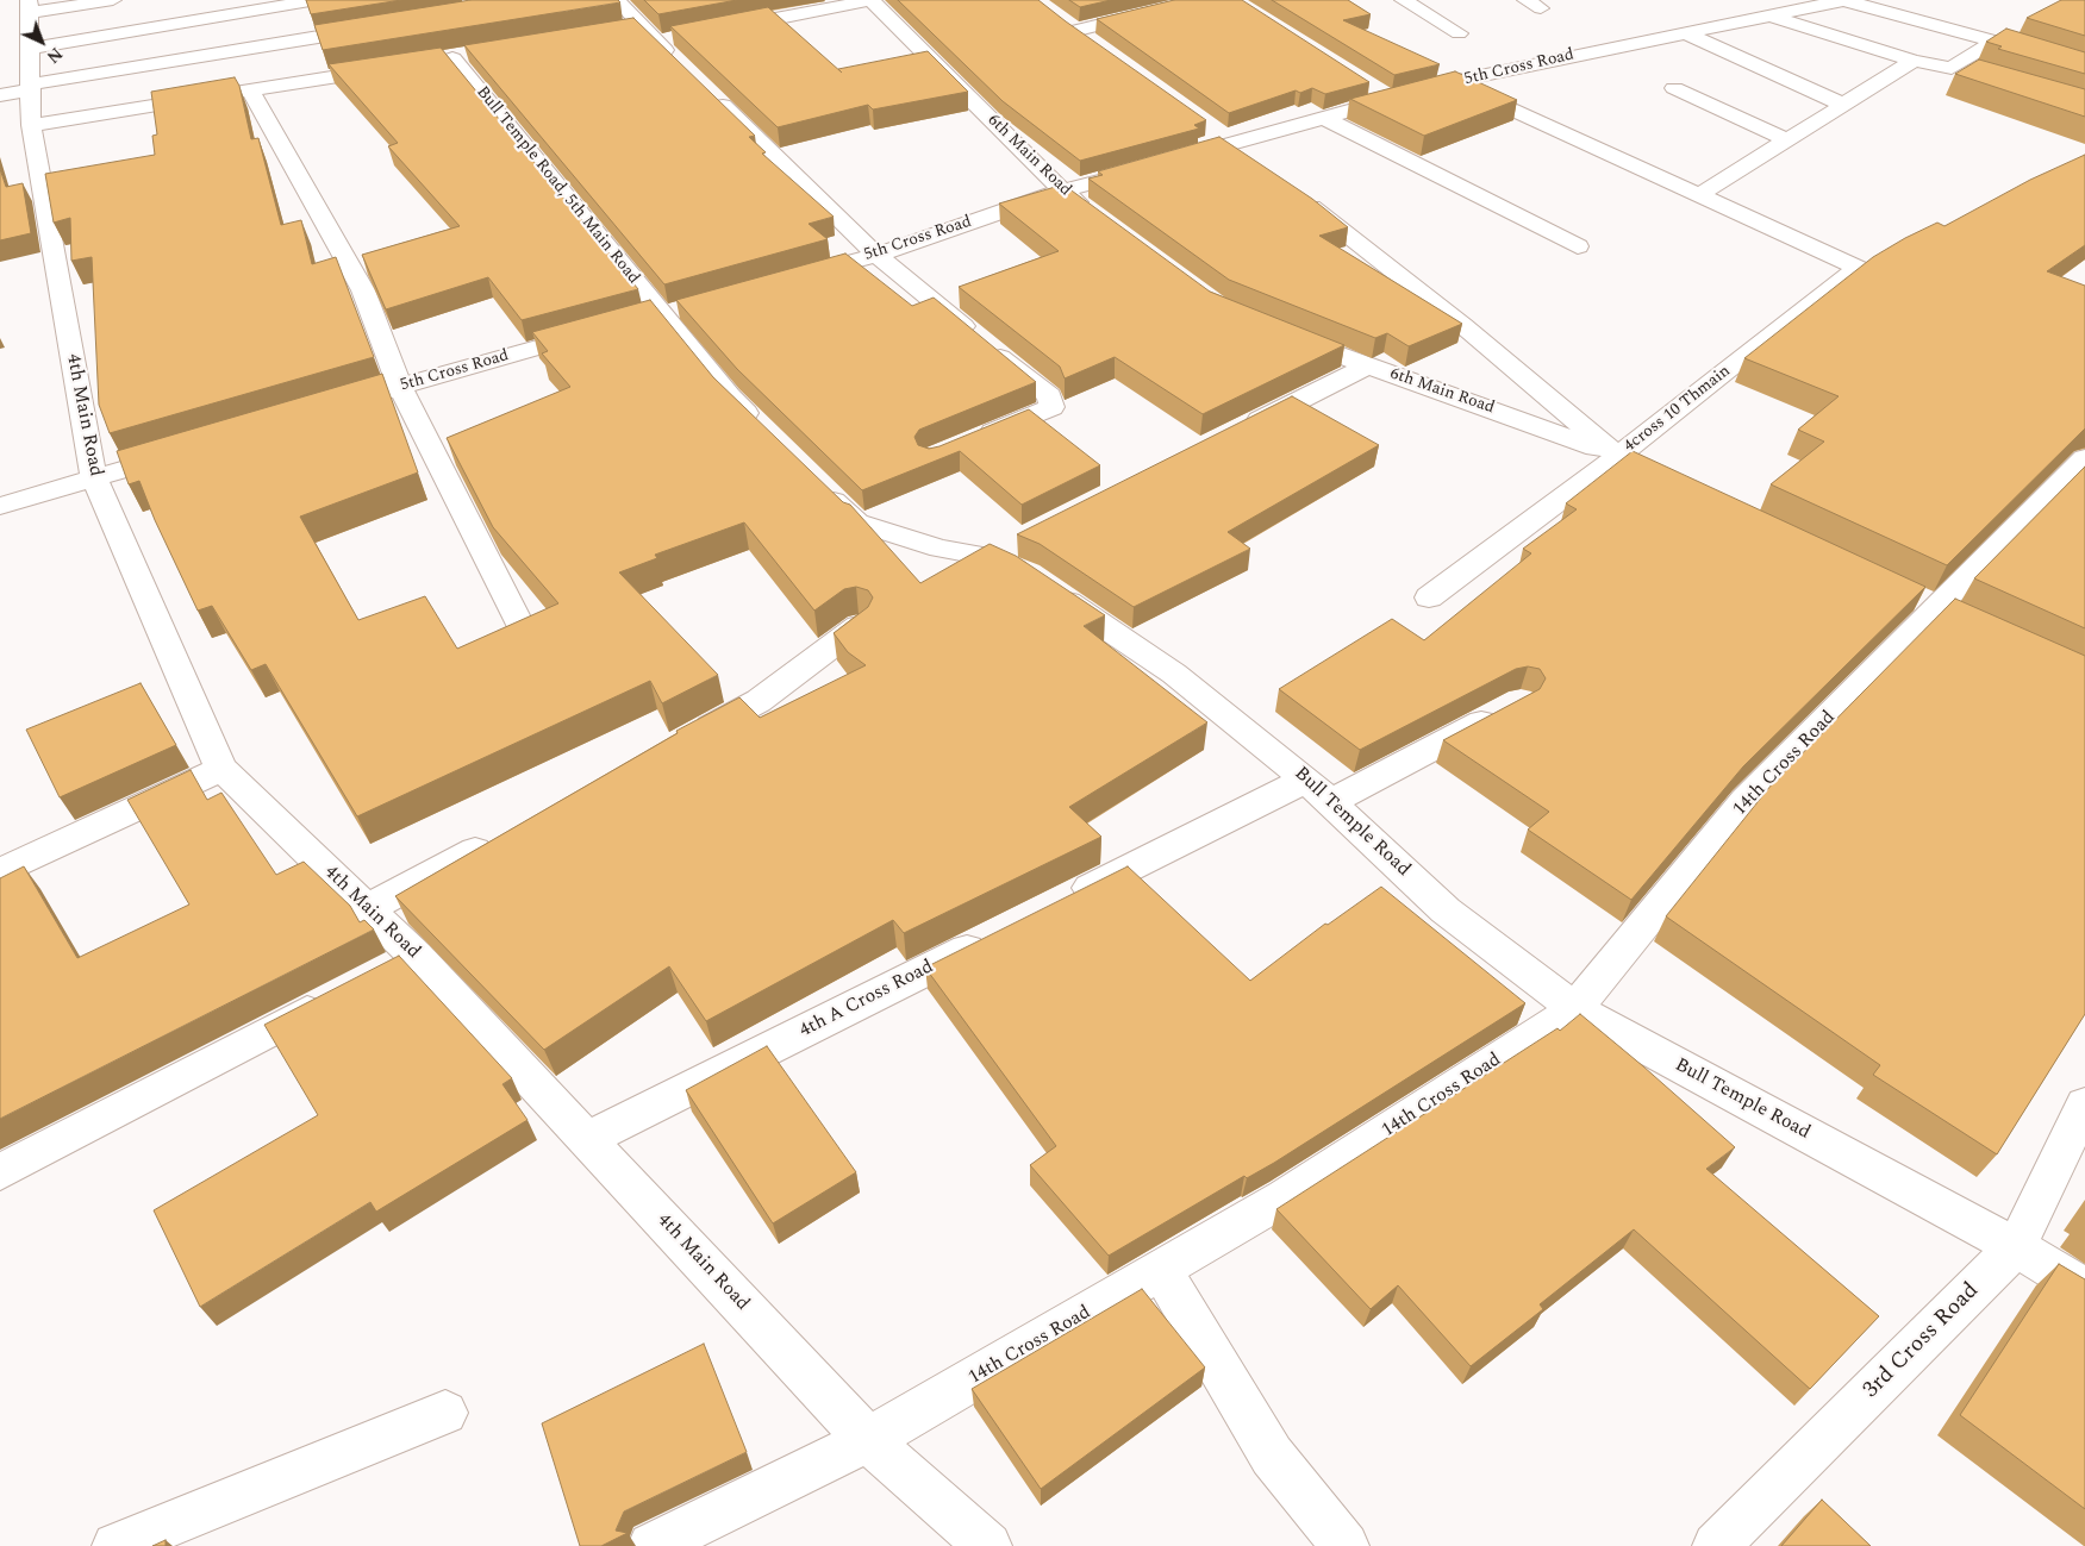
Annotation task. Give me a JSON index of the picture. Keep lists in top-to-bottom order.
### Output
{
  "streets": {
    "street": [
      "5th Cross Road",
      "6th Main Road",
      "Bull Temple Road, 5th Main Road",
      "4cross 10 Thmain",
      "4th Main Road",
      "14th Cross Road",
      "Bull Temple Road",
      "4th A Cross Road",
      "3rd Cross Road"
    ]
  },
  "crossings": [
    ["5th Cross Road", "6th Main Road"],
    ["6th Main Road", "4cross 10 Thmain"],
    ["4th Main Road", "14th Cross Road"],
    ["4th Main Road", "4th A Cross Road"],
    ["14th Cross Road", "Bull Temple Road"],
    ["Bull Temple Road", "3rd Cross Road"]
  ],
  "north": "bottom right"
}
